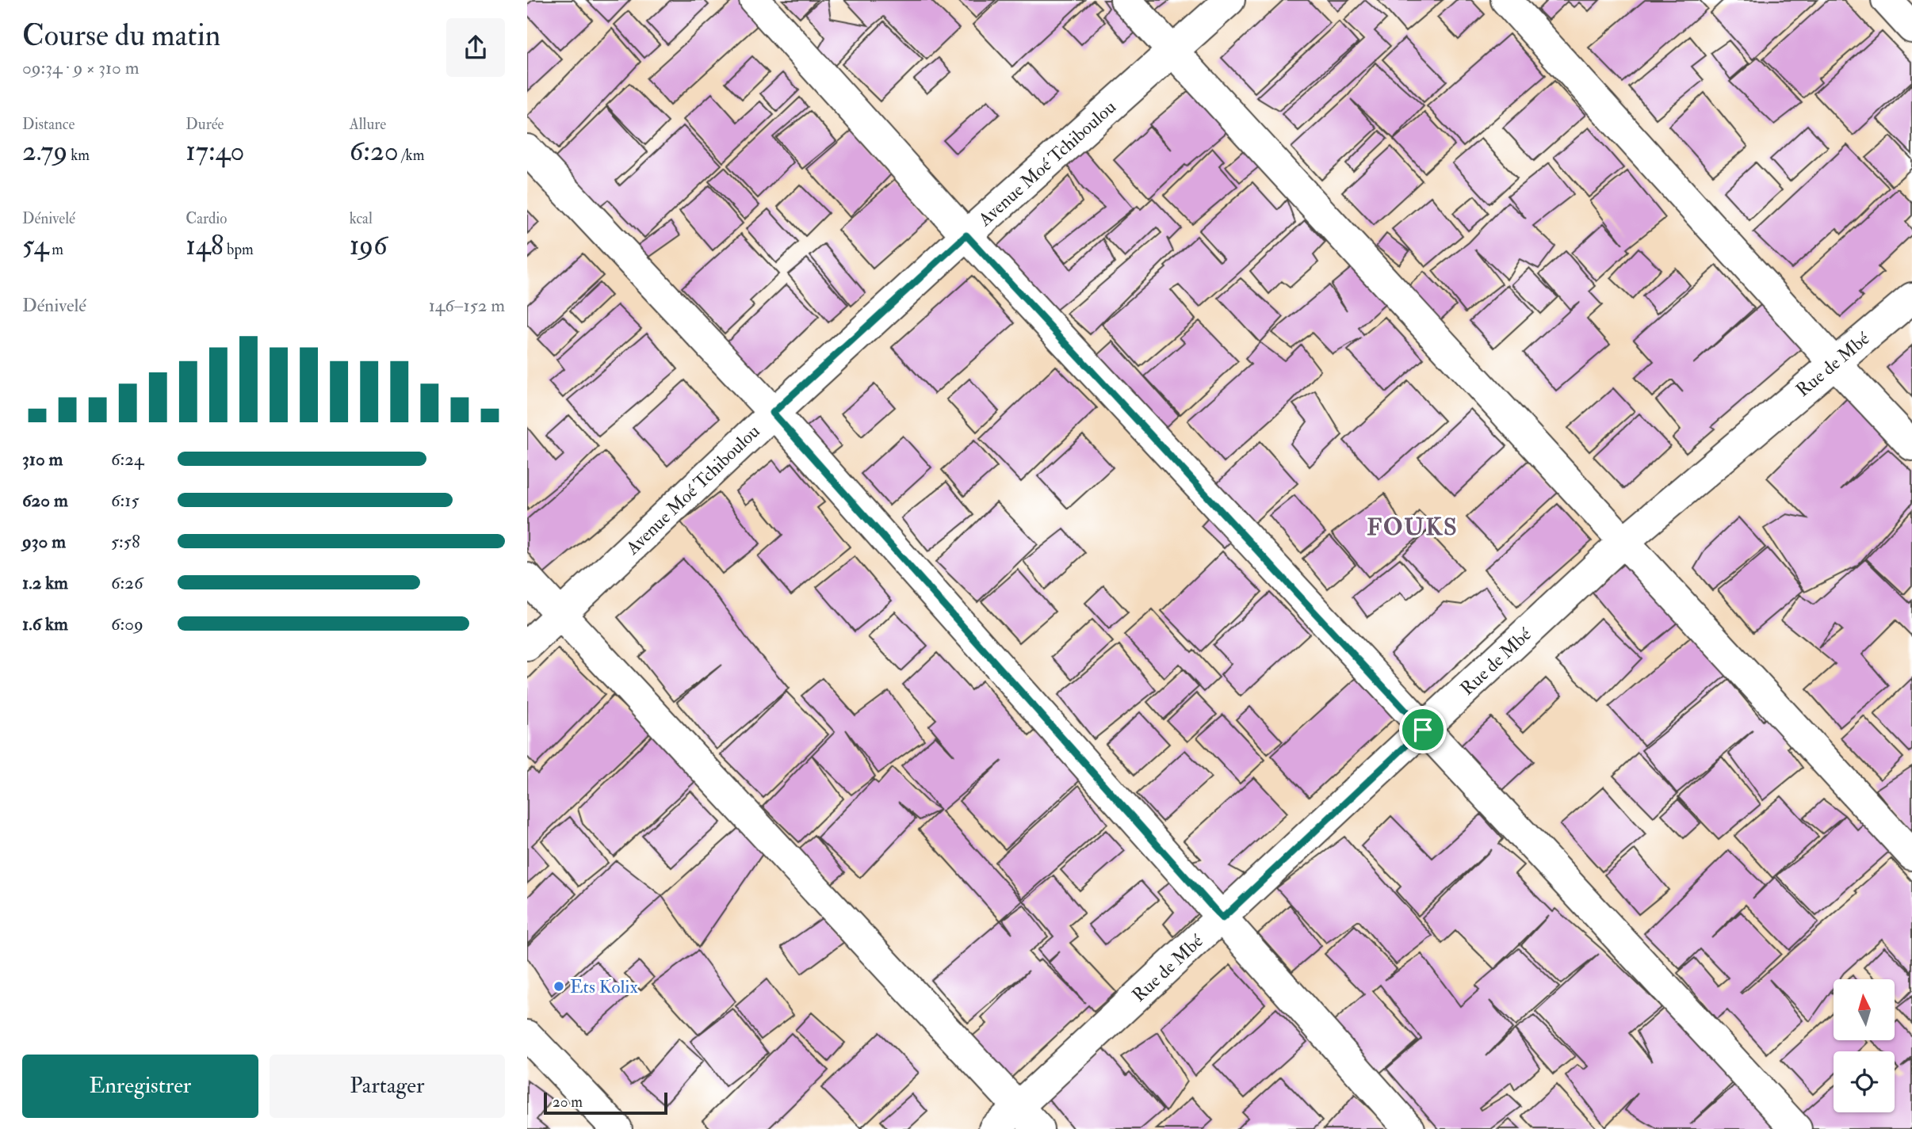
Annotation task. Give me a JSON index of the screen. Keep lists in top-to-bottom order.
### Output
{
  "streets": {
    "street": ["Avenue Moé Tchiboulou", "Rue de Mbé"]
  },
  "districts": ["FOUKS"],
  "places": ["Ets Kolix"],
  "scale_bar": "20 m",
  "north": "top",
  "page": {
    "heading": ["Course du matin", "09:34 · 9 × 310 m"],
    "stats": [
      ["Distance", "2.79 km"],
      ["Durée", "17:40"],
      ["Allure", "6:20 /km"],
      ["Dénivelé", "54 m"],
      ["Cardio", "148 bpm"],
      ["kcal", "196"]
    ],
    "chart": ["Dénivelé", "146–152 m"],
    "list": [
      {
        "name": "310 m",
        "note": "6:24"
      },
      {
        "name": "620 m",
        "note": "6:15"
      },
      {
        "name": "930 m",
        "note": "5:58"
      },
      {
        "name": "1.2 km",
        "note": "6:26"
      },
      {
        "name": "1.6 km",
        "note": "6:09"
      }
    ],
    "buttons": ["Enregistrer", "Partager"],
    "scale": "20 m"
  }
}
